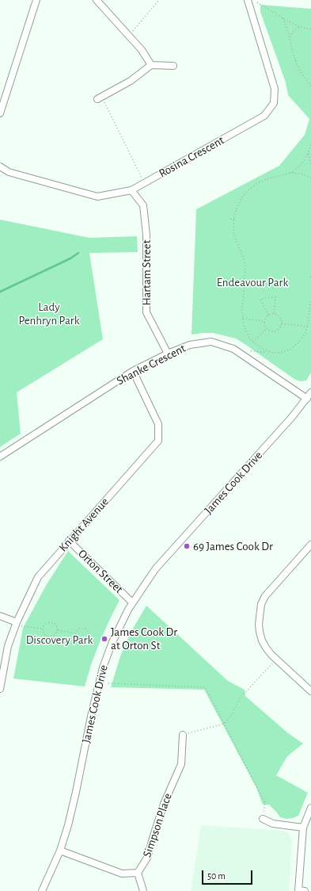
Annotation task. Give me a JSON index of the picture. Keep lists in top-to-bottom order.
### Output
{
  "streets": {
    "street": [
      "Rosina Crescent",
      "Hartam Street",
      "Shanke Crescent",
      "James Cook Drive",
      "Knight Avenue",
      "Orton Street",
      "Simpson Place"
    ]
  },
  "crossings": [
    ["Rosina Crescent", "Hartam Street"],
    ["Hartam Street", "Shanke Crescent"],
    ["Shanke Crescent", "James Cook Drive"],
    ["Shanke Crescent", "Knight Avenue"],
    ["James Cook Drive", "Orton Street"],
    ["Knight Avenue", "Orton Street"]
  ],
  "parks": ["Endeavour Park", "Lady Penhryn Park", "Discovery Park"],
  "places": ["69 James Cook Dr", "James Cook Dr at Orton St"],
  "scale_bar": "50 m"
}
